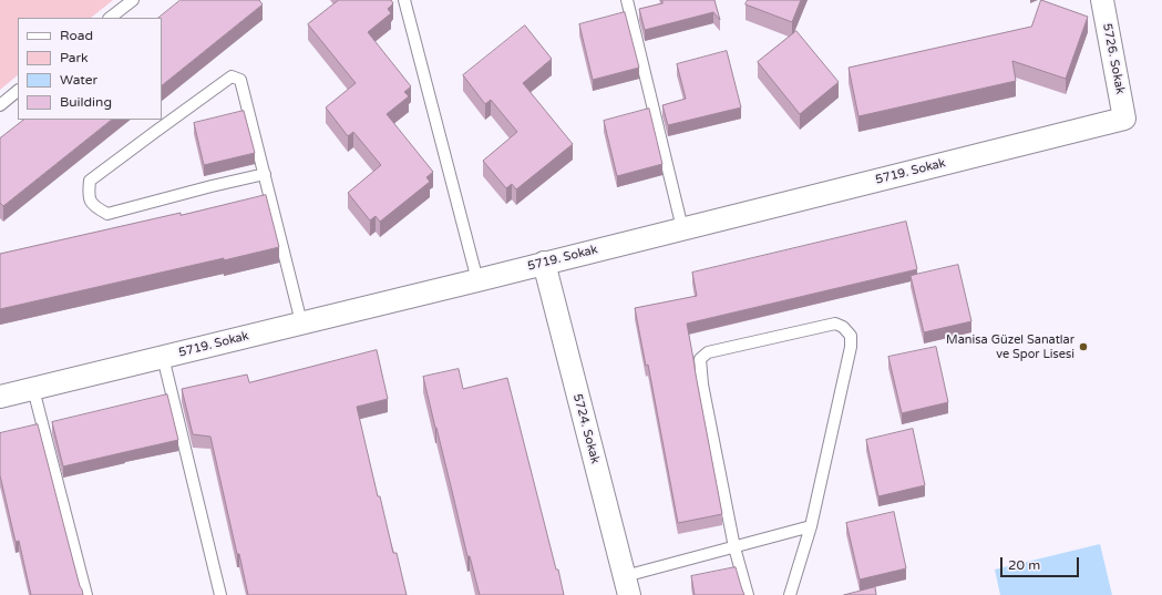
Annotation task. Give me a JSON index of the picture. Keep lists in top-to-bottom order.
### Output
{
  "streets": {
    "street": ["5726. Sokak", "5719. Sokak", "5724. Sokak"]
  },
  "crossings": [
    ["5726. Sokak", "5719. Sokak"],
    ["5719. Sokak", "5724. Sokak"]
  ],
  "places": ["Manisa Güzel Sanatlar ve Spor Lisesi"],
  "legend": [
    "Road",
    "Park",
    "Water",
    "Building"
  ],
  "scale_bar": "20 m"
}
